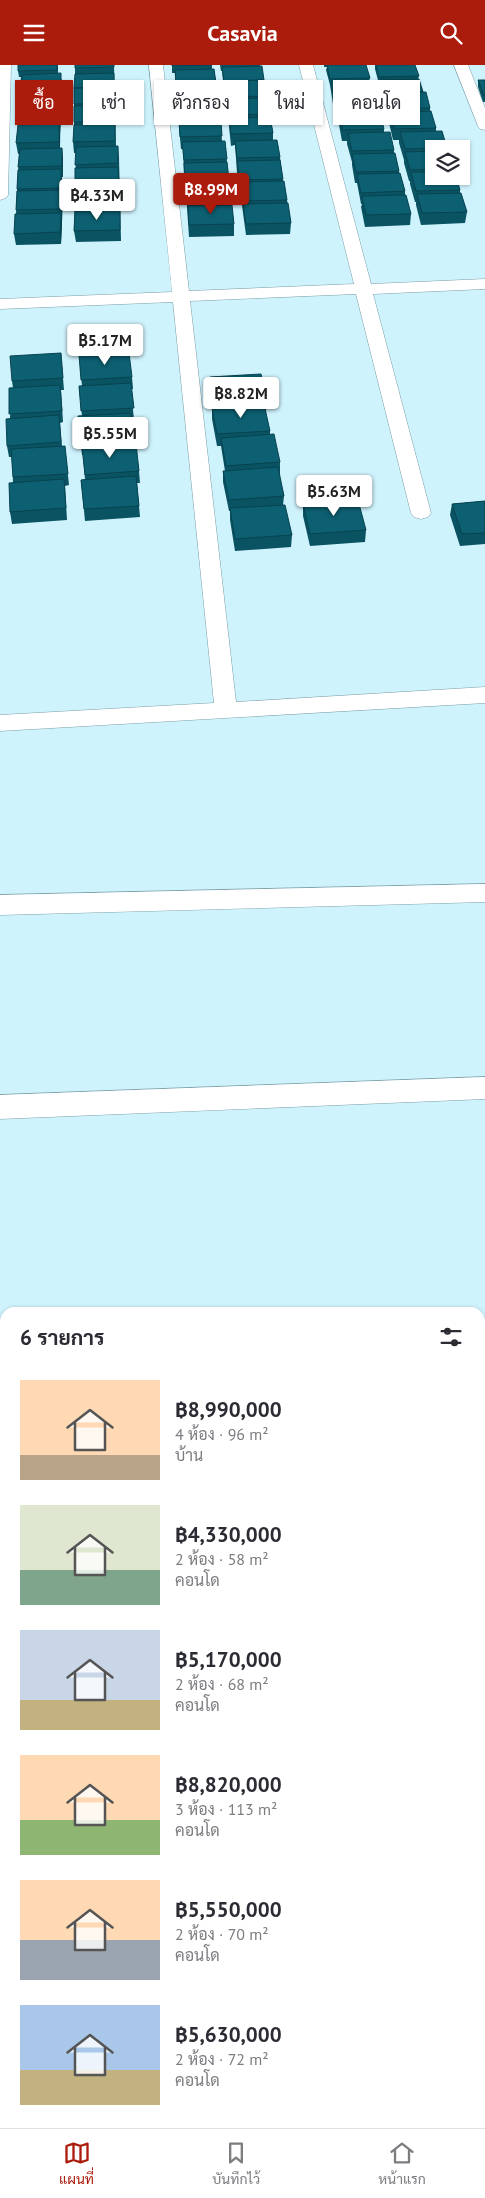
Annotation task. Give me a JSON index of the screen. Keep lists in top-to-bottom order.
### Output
{
  "page": {
    "header": "Casavia",
    "chip": [
      "ซื้อ",
      "เช่า",
      "ตัวกรอง",
      "ใหม่",
      "คอนโด"
    ],
    "price": [
      "฿8.99M",
      "฿4.33M",
      "฿5.17M",
      "฿8.82M",
      "฿5.55M",
      "฿5.63M"
    ],
    "heading": "6 รายการ",
    "list": [
      {
        "name": "฿8,990,000",
        "note": "4 ห้อง · 96 m² · บ้าน"
      },
      {
        "name": "฿4,330,000",
        "note": "2 ห้อง · 58 m² · คอนโด"
      },
      {
        "name": "฿5,170,000",
        "note": "2 ห้อง · 68 m² · คอนโด"
      },
      {
        "name": "฿8,820,000",
        "note": "3 ห้อง · 113 m² · คอนโด"
      },
      {
        "name": "฿5,550,000",
        "note": "2 ห้อง · 70 m² · คอนโด"
      },
      {
        "name": "฿5,630,000",
        "note": "2 ห้อง · 72 m² · คอนโด"
      }
    ],
    "tabs": ["แผนที่", "บันทึกไว้", "หน้าแรก"]
  }
}
